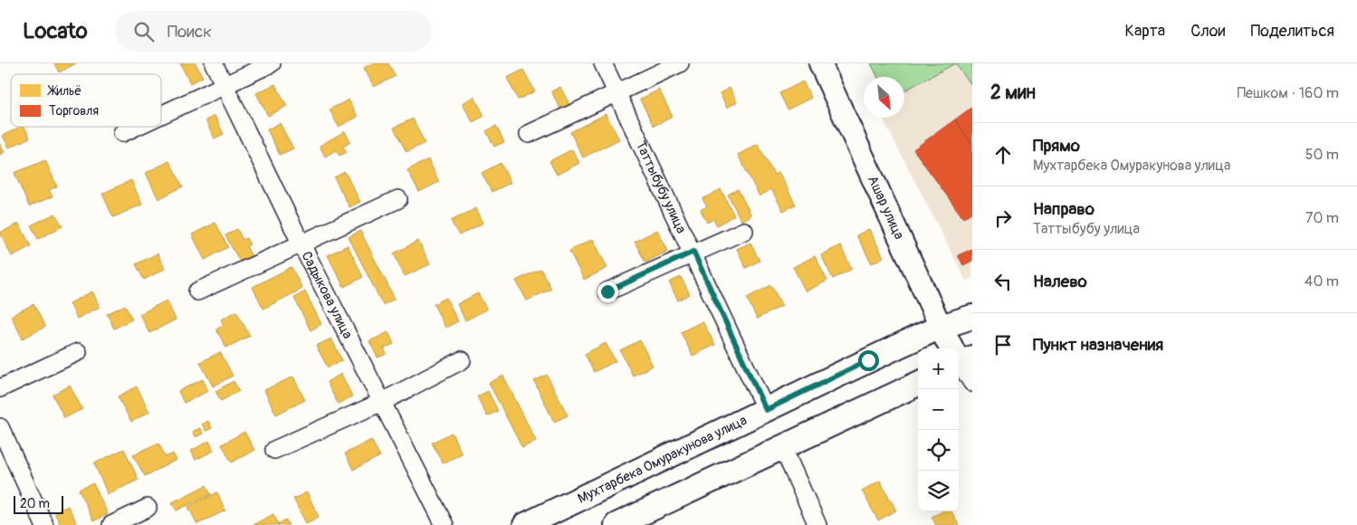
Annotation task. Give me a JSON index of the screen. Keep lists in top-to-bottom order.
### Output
{
  "streets": {
    "main road": ["Ашар улица", "Мухтарбека Омуракунова улица"],
    "street": ["Таттыбубу улица", "Садыкова улица"]
  },
  "crossings": [
    ["Таттыбубу улица", "Мухтарбека Омуракунова улица"],
    ["Ашар улица", "Мухтарбека Омуракунова улица"]
  ],
  "legend": ["Жильё", "Торговля"],
  "scale_bar": "20 m",
  "north": "bottom right",
  "page": {
    "header": "Locato",
    "search": "Поиск",
    "nav": ["Карта", "Слои", "Поделиться"],
    "heading": ["2 мин", "Пешком · 160 m"],
    "list": [
      ["Прямо", "Мухтарбека Омуракунова улица", "50 m"],
      ["Направо", "Таттыбубу улица", "70 m"],
      ["Налево", "40 m"],
      "Пункт назначения"
    ],
    "map_buttons": ["+", "−"],
    "scale": "20 m"
  }
}
